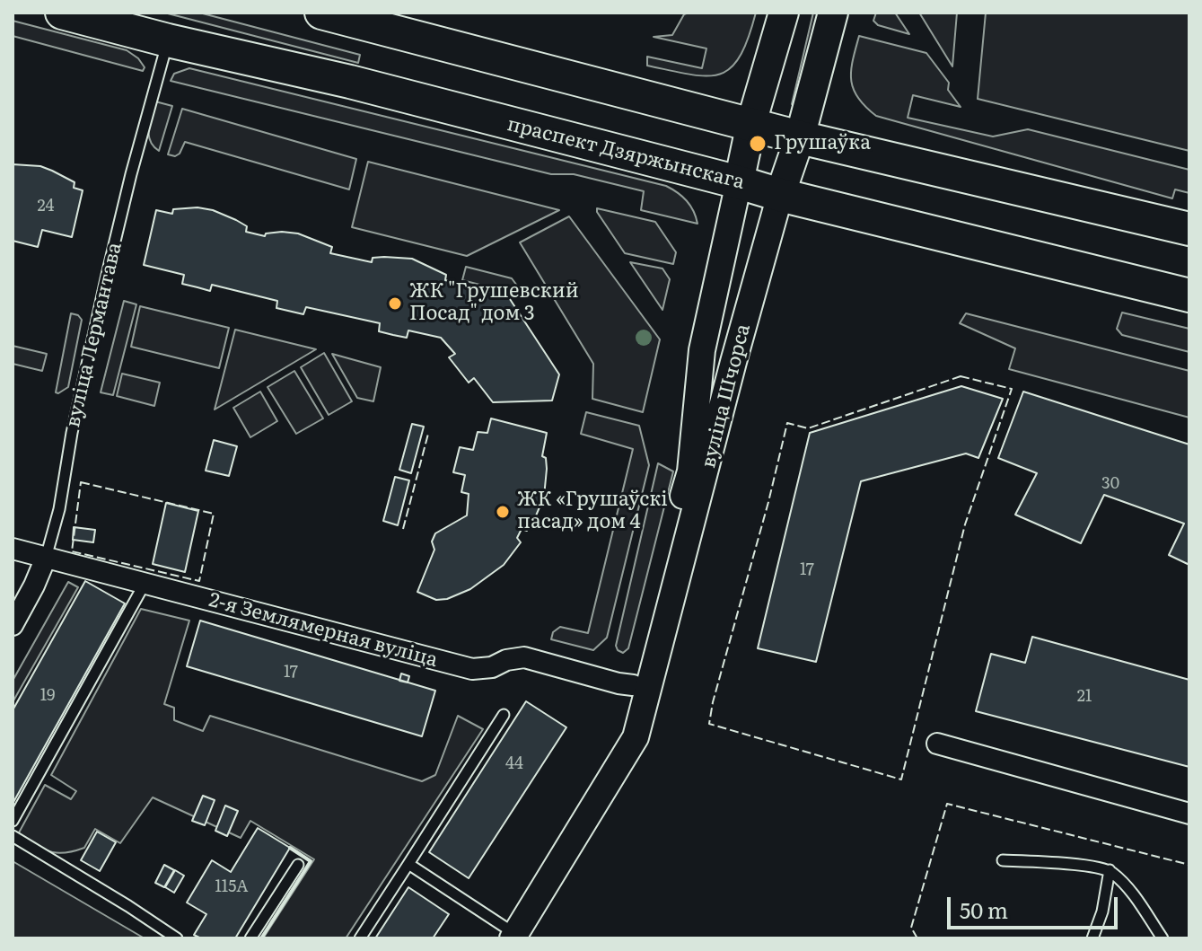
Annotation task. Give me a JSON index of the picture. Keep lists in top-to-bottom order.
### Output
{
  "streets": {
    "main road": ["праспект Дзяржынскага", "вуліца Шчорса"],
    "street": ["вуліца Лермантава", "2-я Землямерная вуліца"]
  },
  "crossings": [
    ["праспект Дзяржынскага", "вуліца Лермантава"],
    ["праспект Дзяржынскага", "вуліца Шчорса"],
    ["вуліца Лермантава", "2-я Землямерная вуліца"],
    ["вуліца Шчорса", "2-я Землямерная вуліца"]
  ],
  "places": ["Грушаўка", "ЖК \"Грушевский Посад\" дом 3", "ЖК «Грушаўскі пасад» дом 4"],
  "house_numbers": [
    "24",
    "30",
    "17",
    "17",
    "19",
    "21",
    "44",
    "115А"
  ],
  "scale_bar": "50 m"
}
